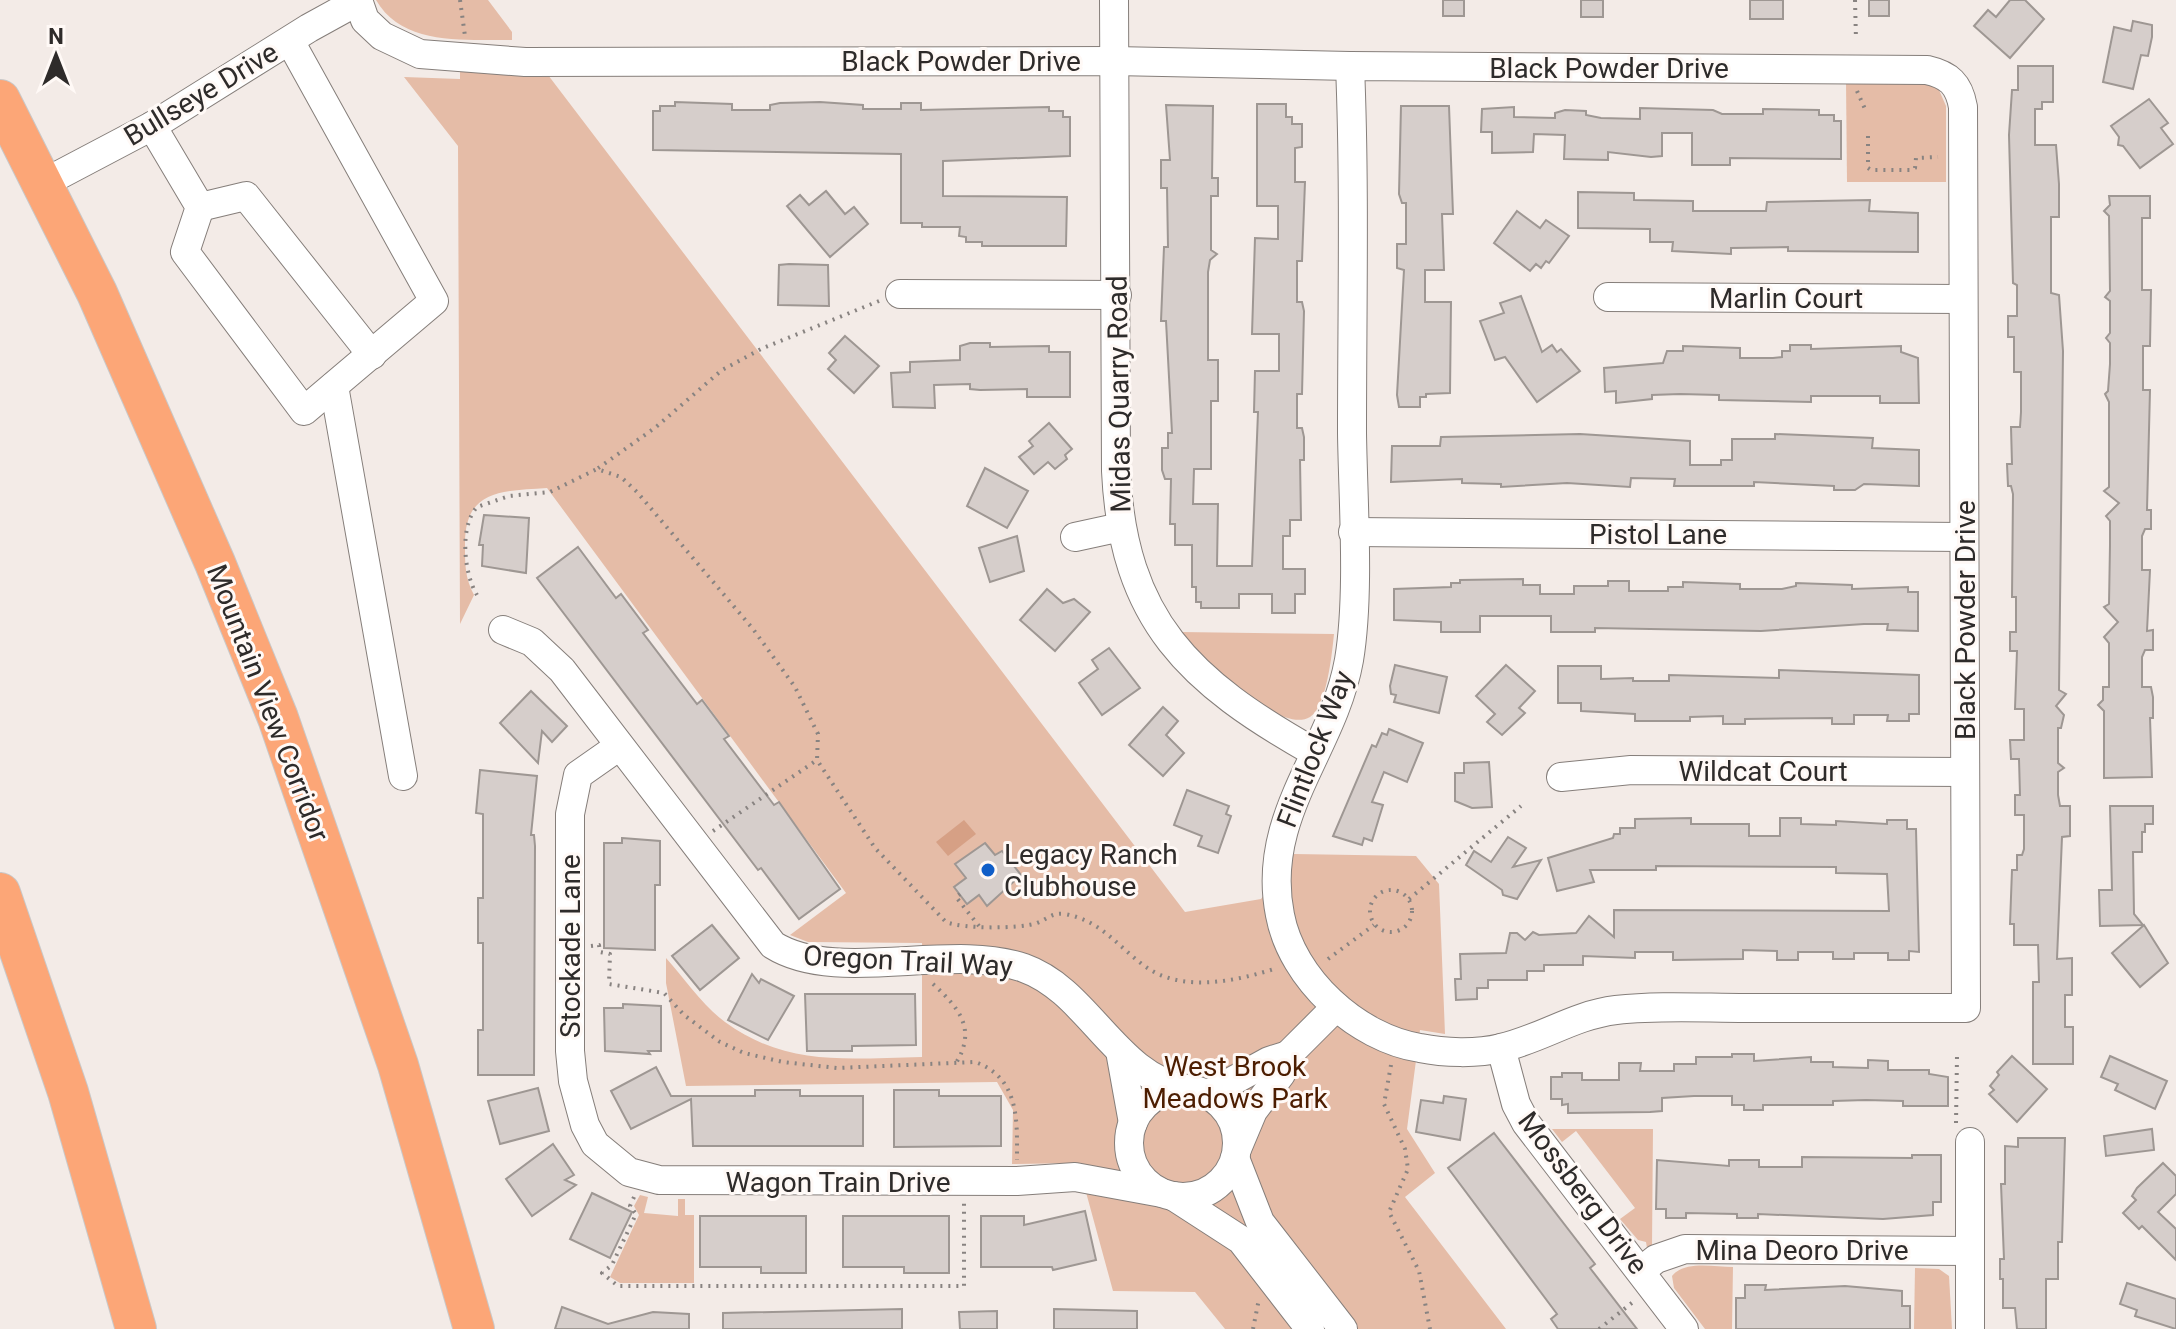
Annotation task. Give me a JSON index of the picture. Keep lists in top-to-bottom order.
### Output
{
  "streets": {
    "highway": ["Mountain View Corridor"],
    "street": [
      "Black Powder Drive",
      "Bullseye Drive",
      "Marlin Court",
      "Midas Quarry Road",
      "Pistol Lane",
      "Flintlock Way",
      "Wildcat Court",
      "Stockade Lane",
      "Oregon Trail Way",
      "Wagon Train Drive",
      "Mossberg Drive",
      "Mina Deoro Drive"
    ]
  },
  "crossings": [
    ["Black Powder Drive", "Bullseye Drive"],
    ["Black Powder Drive", "Marlin Court"],
    ["Black Powder Drive", "Midas Quarry Road"],
    ["Black Powder Drive", "Pistol Lane"],
    ["Black Powder Drive", "Flintlock Way"],
    ["Black Powder Drive", "Wildcat Court"],
    ["Bullseye Drive", "Mountain View Corridor"],
    ["Midas Quarry Road", "Flintlock Way"],
    ["Pistol Lane", "Flintlock Way"],
    ["Flintlock Way", "Mossberg Drive"],
    ["Stockade Lane", "Oregon Trail Way"],
    ["Stockade Lane", "Wagon Train Drive"],
    ["Oregon Trail Way", "Wagon Train Drive"],
    ["Mossberg Drive", "Mina Deoro Drive"]
  ],
  "parks": ["West Brook Meadows Park"],
  "places": ["Legacy Ranch Clubhouse"],
  "north": "top"
}
